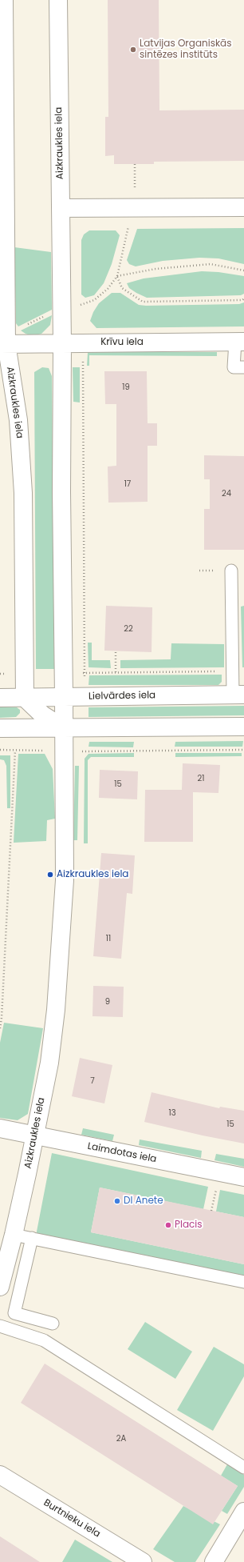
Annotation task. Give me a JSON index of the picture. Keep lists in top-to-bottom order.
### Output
{
  "streets": {
    "street": [
      "Aizkraukles iela",
      "Krīvu iela",
      "Lielvārdes iela",
      "Laimdotas iela",
      "Burtnieku iela"
    ]
  },
  "crossings": [
    ["Aizkraukles iela", "Krīvu iela"],
    ["Aizkraukles iela", "Lielvārdes iela"],
    ["Aizkraukles iela", "Laimdotas iela"]
  ],
  "places": [
    "Latvijas Organiskās sintēzes institūts",
    "Aizkraukles iela",
    "DI Anete",
    "Placis"
  ],
  "house_numbers": [
    "19",
    "17",
    "24",
    "22",
    "21",
    "15",
    "11",
    "9",
    "7",
    "13",
    "15",
    "2A"
  ]
}
